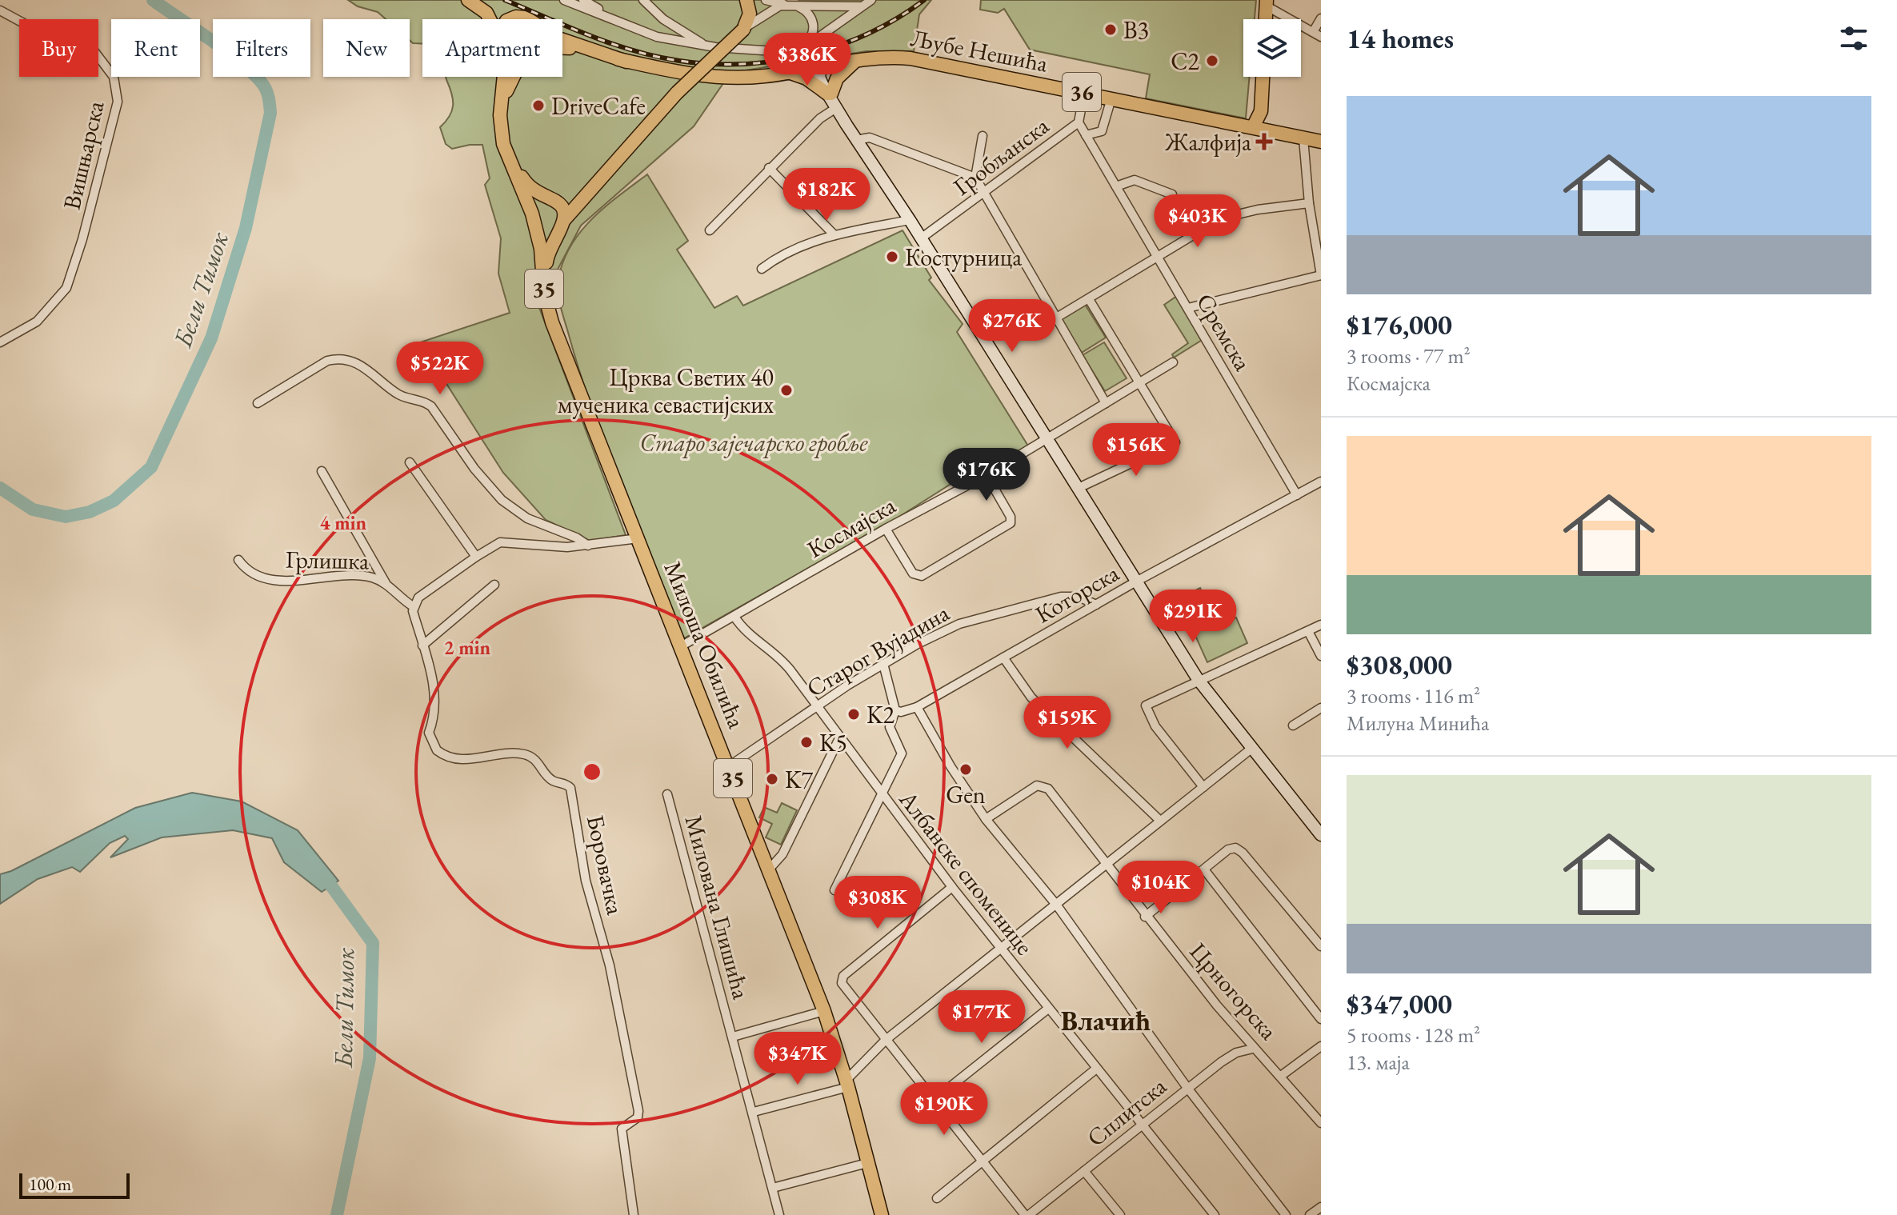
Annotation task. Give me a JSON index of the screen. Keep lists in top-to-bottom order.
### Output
{
  "streets": {
    "main road": [
      "Љубе Нешића",
      "36",
      "35",
      "Милоша Обилића"
    ],
    "street": [
      "Вишњарска",
      "Гробљанска",
      "Сремска",
      "Космајска",
      "Грлишка",
      "Которска",
      "Старог Вујадина",
      "Боровачка",
      "Албанске споменице",
      "Милована Глишића",
      "Црногорска",
      "Сплитска"
    ]
  },
  "crossings": [
    ["Љубе Нешића", "36"],
    ["Љубе Нешића", "Гробљанска"],
    ["Гробљанска", "Сремска"],
    ["35", "Милоша Обилића"],
    ["Сремска", "Которска"],
    ["Космајска", "Милоша Обилића"],
    ["Космајска", "Албанске споменице"],
    ["Грлишка", "Боровачка"],
    ["Которска", "Старог Вујадина"],
    ["Милоша Обилића", "Старог Вујадина"],
    ["Старог Вујадина", "Албанске споменице"],
    ["Албанске споменице", "Сплитска"],
    ["Црногорска", "Сплитска"]
  ],
  "districts": ["Влачић"],
  "water": ["Бели Тимок"],
  "parks": ["Старо зајечарско гробље"],
  "places": {
    "other": [
      "B3",
      "C2",
      "DriveCafe",
      "Костурница",
      "Црква Светих 40 мученика севастијских",
      "K2",
      "K5",
      "Gen",
      "K7"
    ],
    "health": ["Жалфија"]
  },
  "scale_bar": "100 m",
  "page": {
    "heading": "14 homes",
    "chip": [
      "Buy",
      "Rent",
      "Filters",
      "New",
      "Apartment"
    ],
    "price": [
      "$386K",
      "$182K",
      "$403K",
      "$276K",
      "$522K",
      "$156K",
      "$176K",
      "$291K",
      "$159K",
      "$104K",
      "$308K",
      "$177K",
      "$347K",
      "$190K"
    ],
    "list": [
      {
        "name": "$176,000",
        "note": "3 rooms · 77 m² · Космајска"
      },
      {
        "name": "$308,000",
        "note": "3 rooms · 116 m² · Милуна Минића"
      },
      {
        "name": "$347,000",
        "note": "5 rooms · 128 m² · 13. маја"
      }
    ],
    "scale": "100 m"
  },
  "rings": ["4 min", "2 min"]
}
